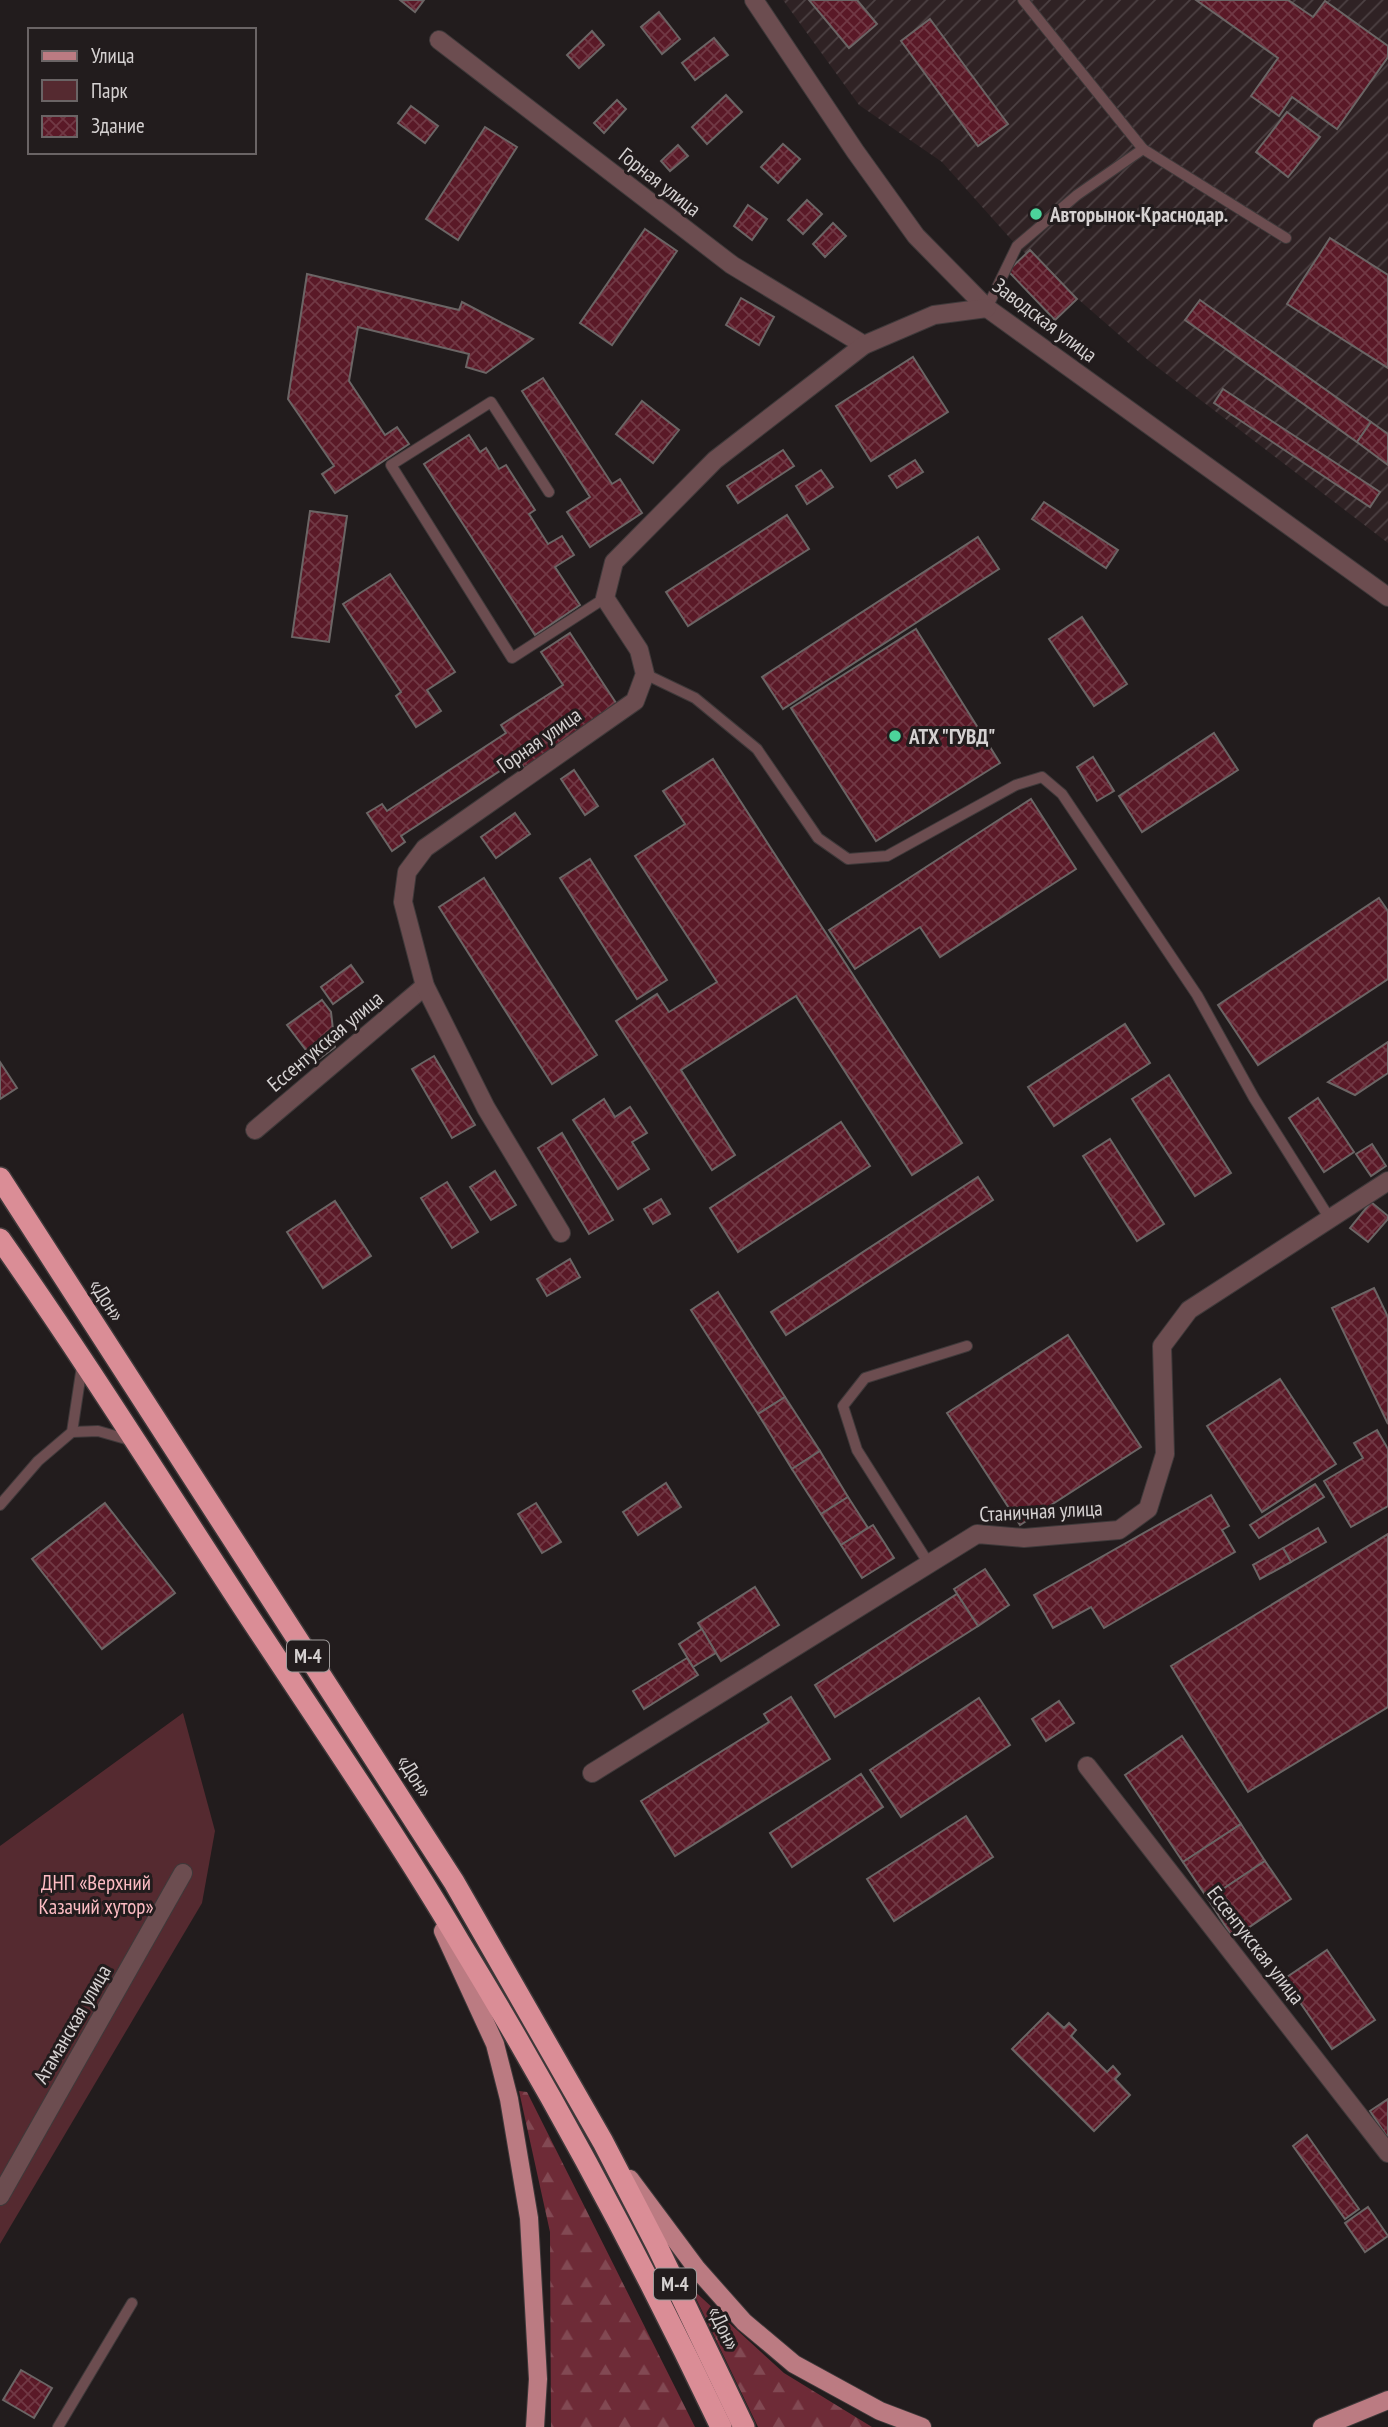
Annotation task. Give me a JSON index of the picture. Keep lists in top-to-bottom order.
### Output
{
  "streets": {
    "highway": ["«Дон»", "М-4"],
    "street": [
      "Горная улица",
      "Заводская улица",
      "Ессентукская улица",
      "Станичная улица",
      "Атаманская улица"
    ]
  },
  "crossings": [
    ["Горная улица", "Ессентукская улица"]
  ],
  "parks": ["ДНП «Верхний Казачий хутор»"],
  "places": ["Авторынок-Краснодар.", "АТХ \"ГУВД\""],
  "legend": ["Улица", "Парк", "Здание"]
}
